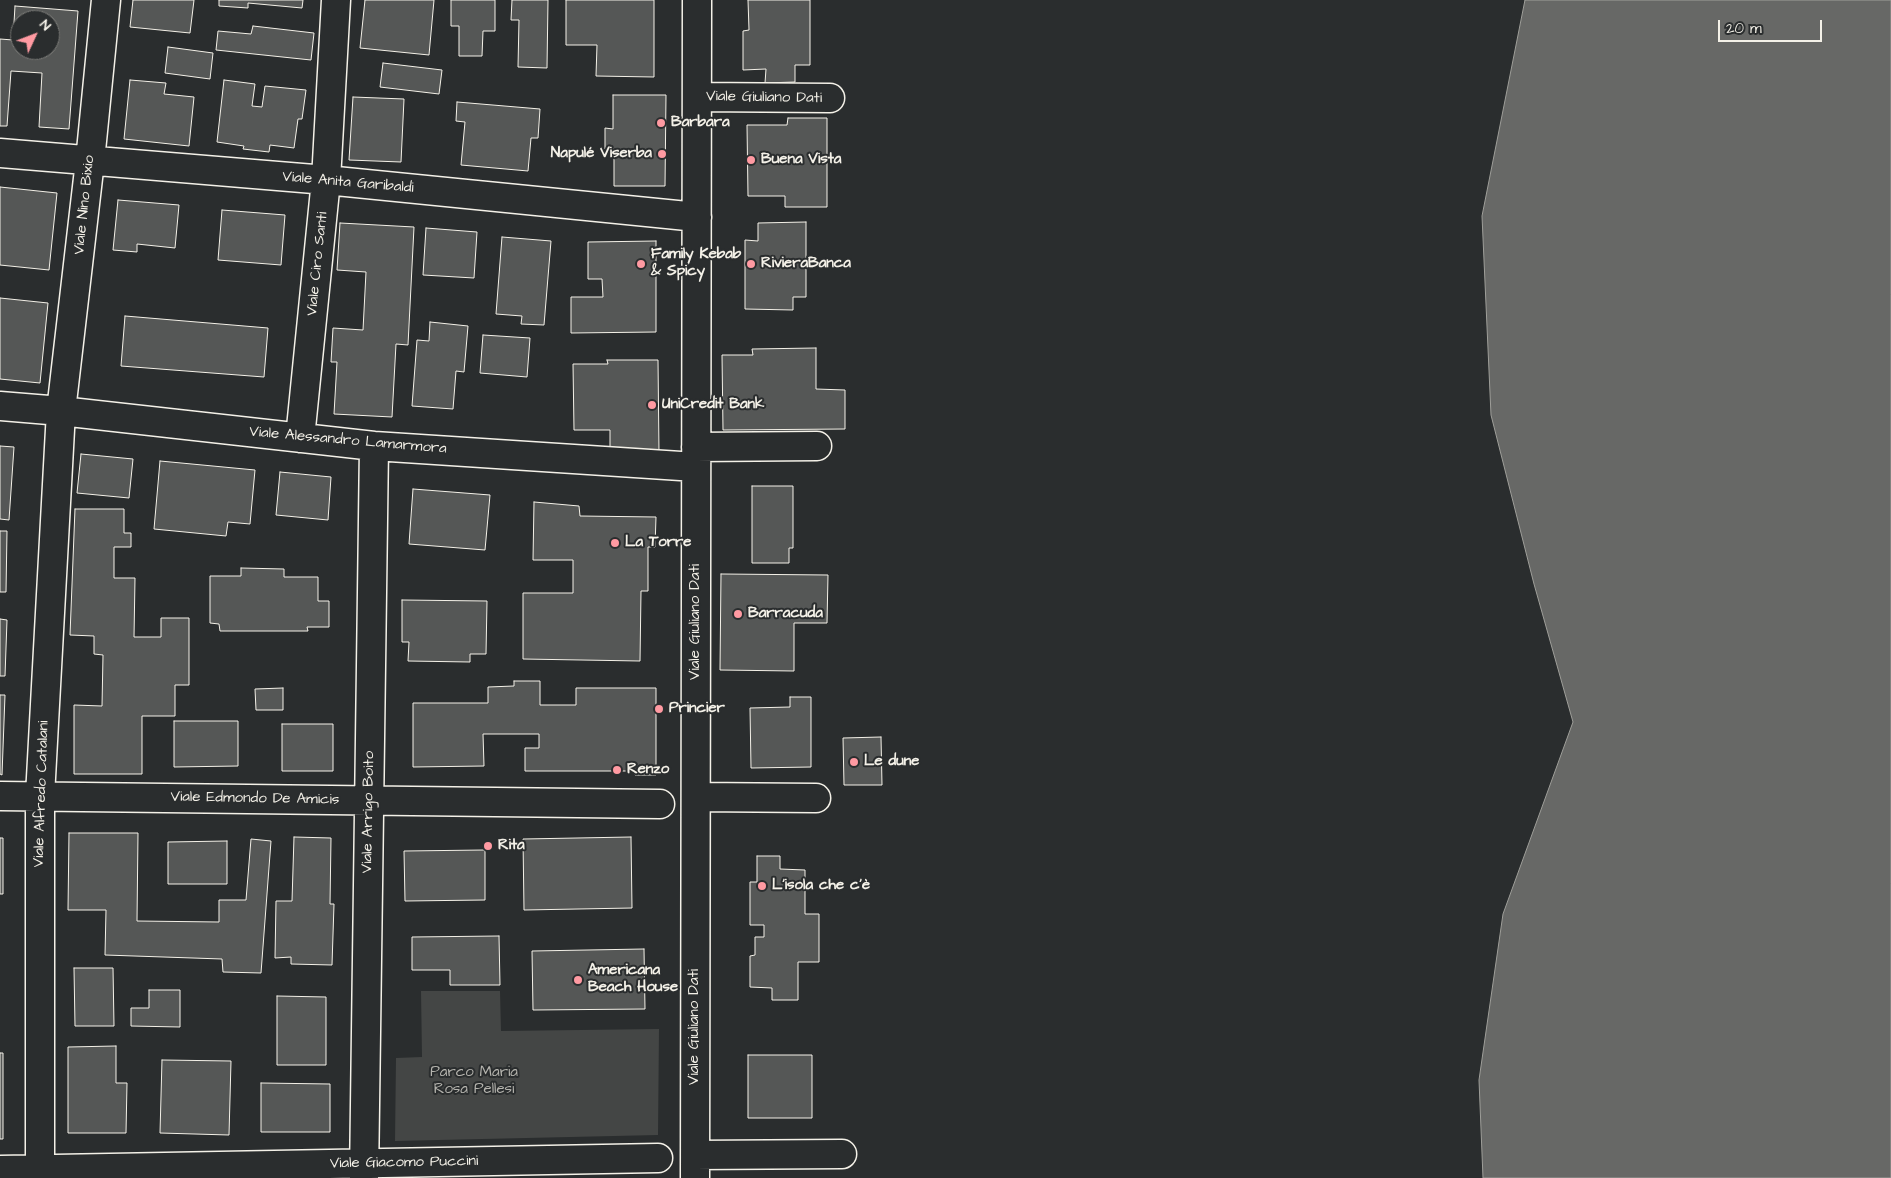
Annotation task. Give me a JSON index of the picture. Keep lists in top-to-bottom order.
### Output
{
  "streets": {
    "street": [
      "Viale Giuliano Dati",
      "Viale Anita Garibaldi",
      "Viale Nino Bixio",
      "Viale Ciro Santi",
      "Viale Alessandro Lamarmora",
      "Viale Alfredo Catalani",
      "Viale Edmondo De Amicis",
      "Viale Arrigo Boito",
      "Viale Giacomo Puccini"
    ]
  },
  "crossings": [
    ["Viale Giuliano Dati", "Viale Anita Garibaldi"],
    ["Viale Giuliano Dati", "Viale Alessandro Lamarmora"],
    ["Viale Anita Garibaldi", "Viale Nino Bixio"],
    ["Viale Anita Garibaldi", "Viale Ciro Santi"],
    ["Viale Nino Bixio", "Viale Alessandro Lamarmora"],
    ["Viale Nino Bixio", "Viale Alfredo Catalani"],
    ["Viale Ciro Santi", "Viale Alessandro Lamarmora"],
    ["Viale Alessandro Lamarmora", "Viale Alfredo Catalani"],
    ["Viale Alessandro Lamarmora", "Viale Arrigo Boito"],
    ["Viale Alfredo Catalani", "Viale Edmondo De Amicis"],
    ["Viale Alfredo Catalani", "Viale Giacomo Puccini"],
    ["Viale Edmondo De Amicis", "Viale Arrigo Boito"],
    ["Viale Arrigo Boito", "Viale Giacomo Puccini"]
  ],
  "parks": ["Parco Maria Rosa Pellesi"],
  "places": [
    "Barbara",
    "Napulé Viserba",
    "Buena Vista",
    "Family Kebab & Spicy",
    "RivieraBanca",
    "UniCredit Bank",
    "La Torre",
    "Barracuda",
    "Princier",
    "Le dune",
    "Renzo",
    "Rita",
    "L'isola che c'è",
    "Americana Beach House"
  ],
  "scale_bar": "20 m",
  "north": "top right"
}
